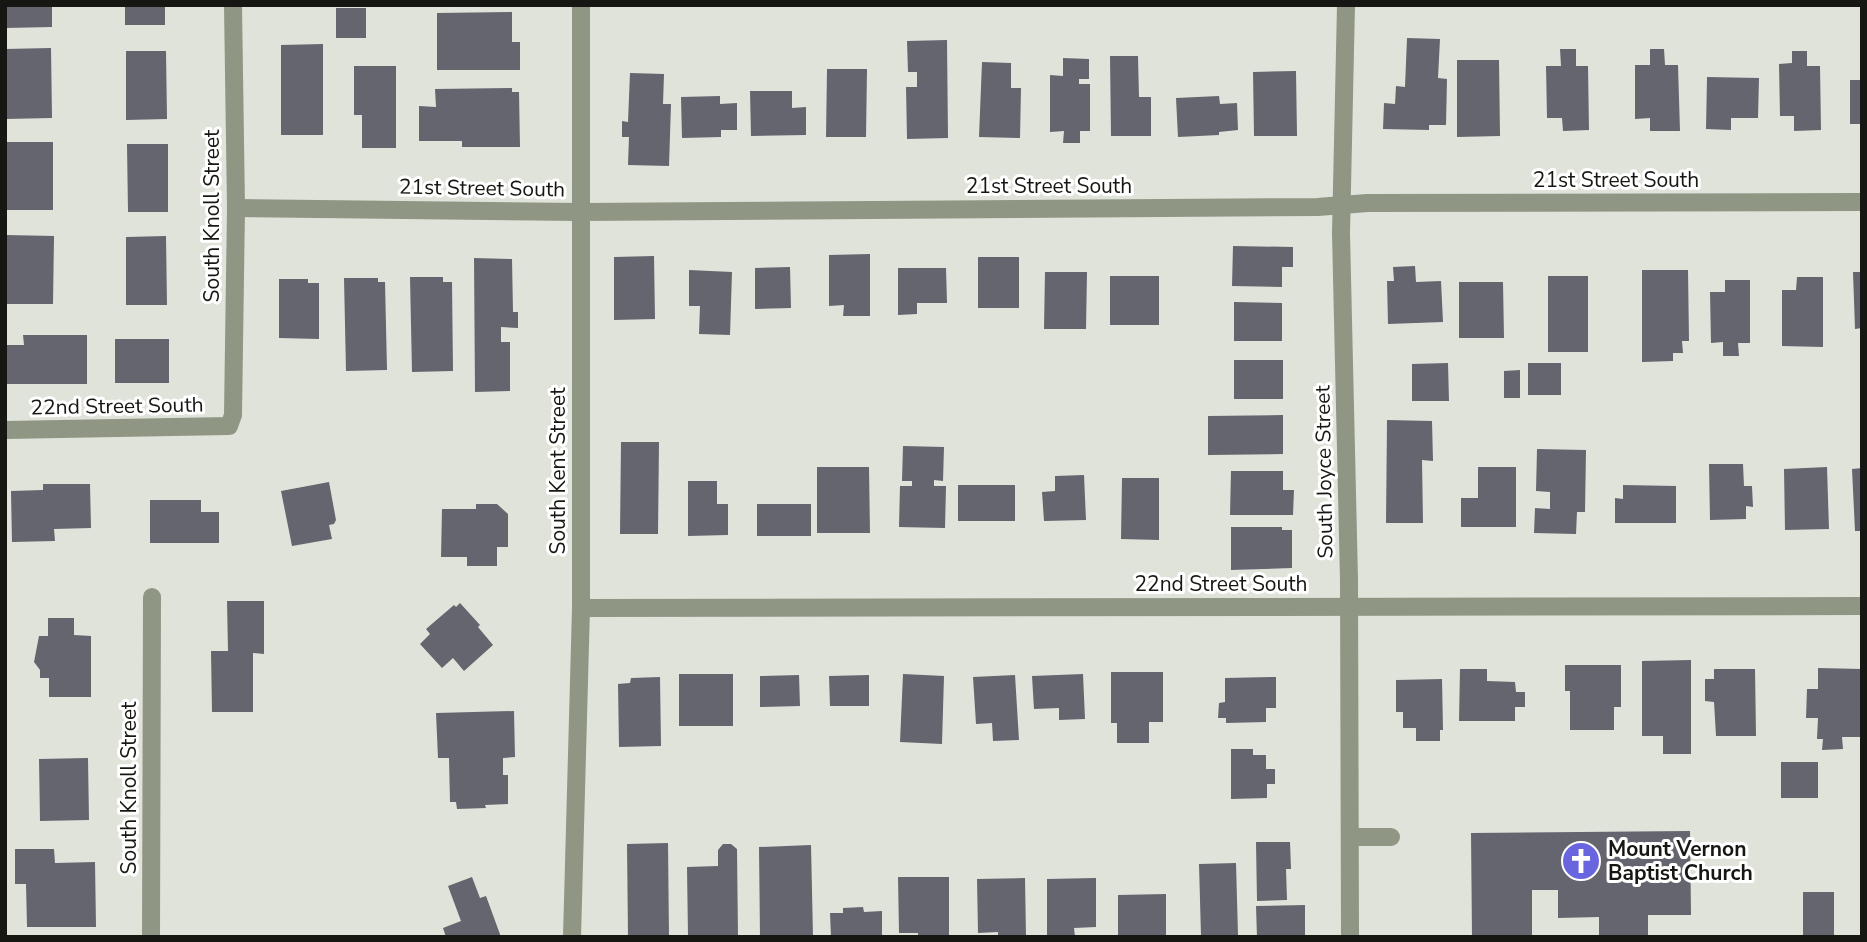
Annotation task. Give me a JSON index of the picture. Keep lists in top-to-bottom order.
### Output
{
  "streets": {
    "street": [
      "21st Street South",
      "South Knoll Street",
      "22nd Street South",
      "South Kent Street",
      "South Joyce Street"
    ]
  },
  "crossings": [
    ["21st Street South", "South Knoll Street"],
    ["21st Street South", "South Kent Street"],
    ["21st Street South", "South Joyce Street"],
    ["South Knoll Street", "22nd Street South"],
    ["22nd Street South", "South Kent Street"],
    ["22nd Street South", "South Joyce Street"]
  ],
  "places": {
    "church": ["Mount Vernon Baptist Church"]
  }
}
